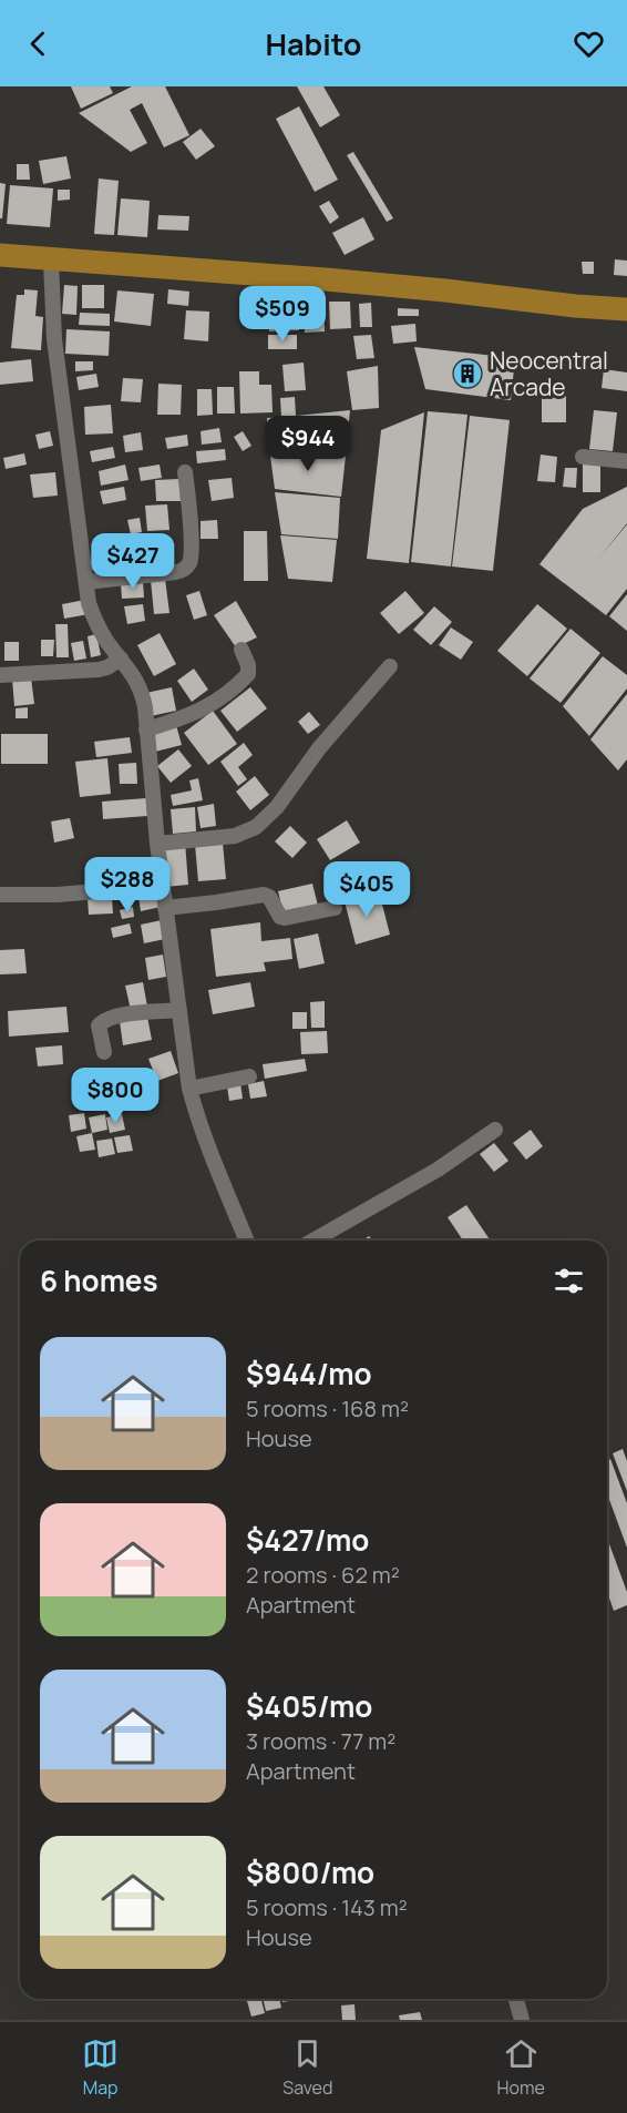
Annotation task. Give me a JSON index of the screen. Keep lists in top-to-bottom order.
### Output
{
  "places": {
    "building": ["Neocentral Arcade"]
  },
  "page": {
    "header": "Habito",
    "price": [
      "$509",
      "$944",
      "$427",
      "$288",
      "$405",
      "$800"
    ],
    "heading": "6 homes",
    "list": [
      {
        "name": "$944/mo",
        "note": "5 rooms · 168 m² · House"
      },
      {
        "name": "$427/mo",
        "note": "2 rooms · 62 m² · Apartment"
      },
      {
        "name": "$405/mo",
        "note": "3 rooms · 77 m² · Apartment"
      },
      {
        "name": "$800/mo",
        "note": "5 rooms · 143 m² · House"
      }
    ],
    "tabs": ["Map", "Saved", "Home"]
  }
}
